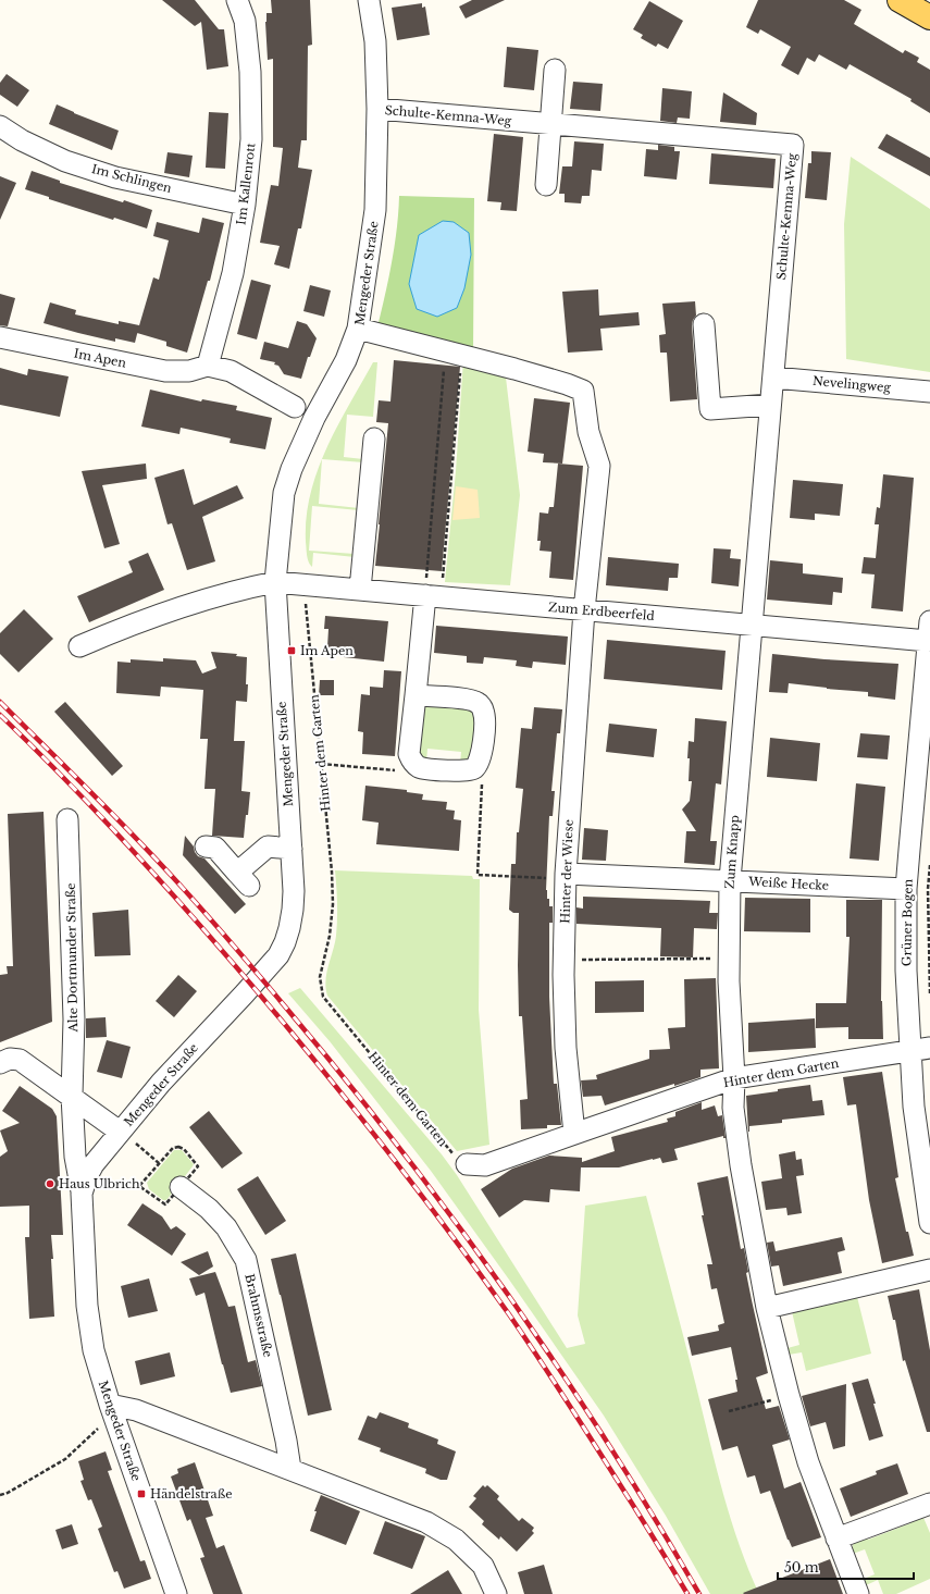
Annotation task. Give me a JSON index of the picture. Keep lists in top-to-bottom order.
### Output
{
  "streets": {
    "street": [
      "Schulte-Kemna-Weg",
      "Im Schlingen",
      "Im Kallenrott",
      "Mengeder Straße",
      "Im Apen",
      "Nevelingweg",
      "Zum Erdbeerfeld",
      "Hinter dem Garten",
      "Zum Knapp",
      "Hinter der Wiese",
      "Weiße Hecke",
      "Grüner Bogen",
      "Alte Dortmunder Straße",
      "Brahmsstraße"
    ]
  },
  "crossings": [
    ["Schulte-Kemna-Weg", "Mengeder Straße"],
    ["Schulte-Kemna-Weg", "Nevelingweg"],
    ["Schulte-Kemna-Weg", "Zum Erdbeerfeld"],
    ["Schulte-Kemna-Weg", "Zum Knapp"],
    ["Im Schlingen", "Im Kallenrott"],
    ["Im Kallenrott", "Im Apen"],
    ["Mengeder Straße", "Zum Erdbeerfeld"],
    ["Mengeder Straße", "Alte Dortmunder Straße"],
    ["Zum Erdbeerfeld", "Zum Knapp"],
    ["Zum Erdbeerfeld", "Hinter der Wiese"],
    ["Zum Erdbeerfeld", "Grüner Bogen"],
    ["Hinter dem Garten", "Zum Knapp"],
    ["Hinter dem Garten", "Hinter der Wiese"],
    ["Hinter dem Garten", "Grüner Bogen"],
    ["Zum Knapp", "Weiße Hecke"],
    ["Hinter der Wiese", "Weiße Hecke"],
    ["Weiße Hecke", "Grüner Bogen"]
  ],
  "places": {
    "transit": ["Im Apen", "Händelstraße"],
    "other": ["Haus Ulbrich"]
  },
  "scale_bar": "50 m"
}
